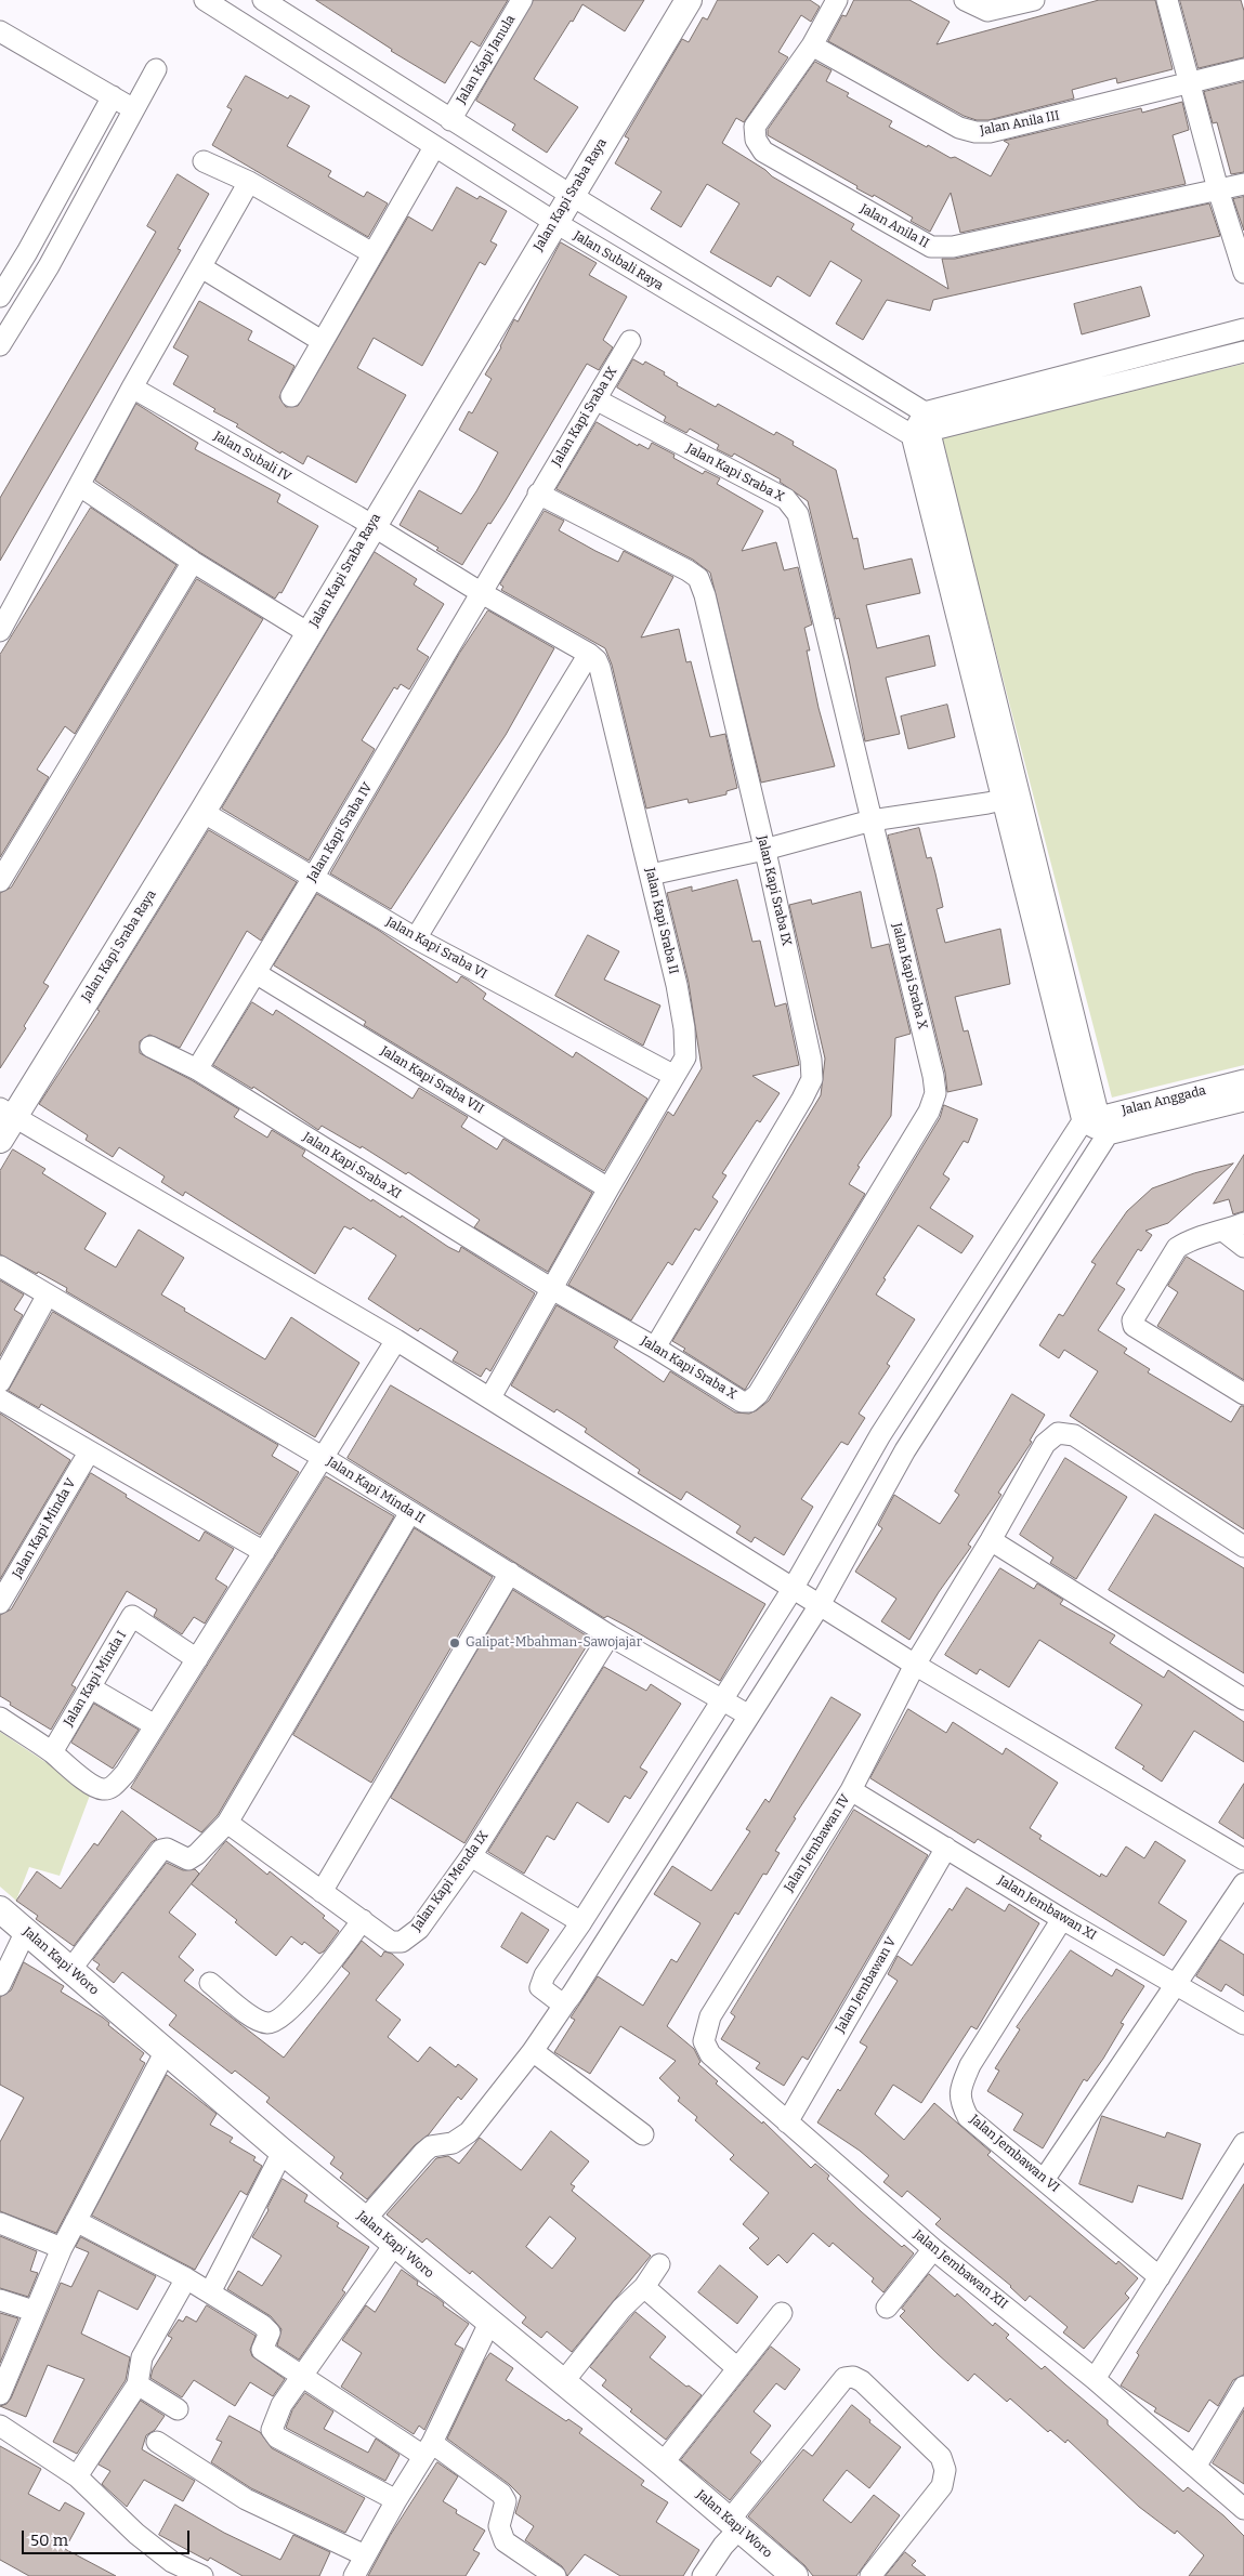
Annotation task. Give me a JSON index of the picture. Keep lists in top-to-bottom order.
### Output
{
  "streets": {
    "street": [
      "Jalan Kapi Janula",
      "Jalan Anila III",
      "Jalan Kapi Sraba Raya",
      "Jalan Anila II",
      "Jalan Subali Raya",
      "Jalan Kapi Sraba IX",
      "Jalan Subali IV",
      "Jalan Kapi Sraba X",
      "Jalan Kapi Sraba IV",
      "Jalan Kapi Sraba II",
      "Jalan Kapi Sraba VI",
      "Jalan Kapi Sraba VII",
      "Jalan Anggada",
      "Jalan Kapi Sraba XI",
      "Jalan Kapi Minda II",
      "Jalan Kapi Minda V",
      "Jalan Kapi Minda I",
      "Jalan Jembawan IV",
      "Jalan Kapi Menda IX",
      "Jalan Jembawan XI",
      "Jalan Kapi Woro",
      "Jalan Jembawan V",
      "Jalan Jembawan VI",
      "Jalan Jembawan XII"
    ]
  },
  "crossings": [
    ["Jalan Anila III", "Jalan Anila II"],
    ["Jalan Kapi Sraba Raya", "Jalan Subali Raya"],
    ["Jalan Kapi Sraba Raya", "Jalan Subali IV"],
    ["Jalan Kapi Sraba Raya", "Jalan Kapi Sraba VI"],
    ["Jalan Kapi Sraba IX", "Jalan Kapi Sraba X"],
    ["Jalan Kapi Sraba IX", "Jalan Kapi Sraba IV"],
    ["Jalan Kapi Sraba X", "Jalan Kapi Sraba II"],
    ["Jalan Kapi Sraba X", "Jalan Kapi Sraba XI"],
    ["Jalan Kapi Sraba IV", "Jalan Kapi Sraba VI"],
    ["Jalan Kapi Sraba IV", "Jalan Kapi Sraba VII"],
    ["Jalan Kapi Sraba IV", "Jalan Kapi Sraba XI"],
    ["Jalan Kapi Sraba II", "Jalan Kapi Sraba VI"],
    ["Jalan Kapi Sraba II", "Jalan Kapi Sraba VII"],
    ["Jalan Kapi Sraba II", "Jalan Kapi Sraba XI"],
    ["Jalan Kapi Minda II", "Jalan Kapi Menda IX"],
    ["Jalan Jembawan IV", "Jalan Jembawan XI"],
    ["Jalan Jembawan IV", "Jalan Jembawan XII"],
    ["Jalan Jembawan XI", "Jalan Jembawan V"],
    ["Jalan Jembawan XI", "Jalan Jembawan VI"],
    ["Jalan Jembawan V", "Jalan Jembawan XII"]
  ],
  "places": ["Galipat-Mbahman-Sawojajar"],
  "scale_bar": "50 m"
}
